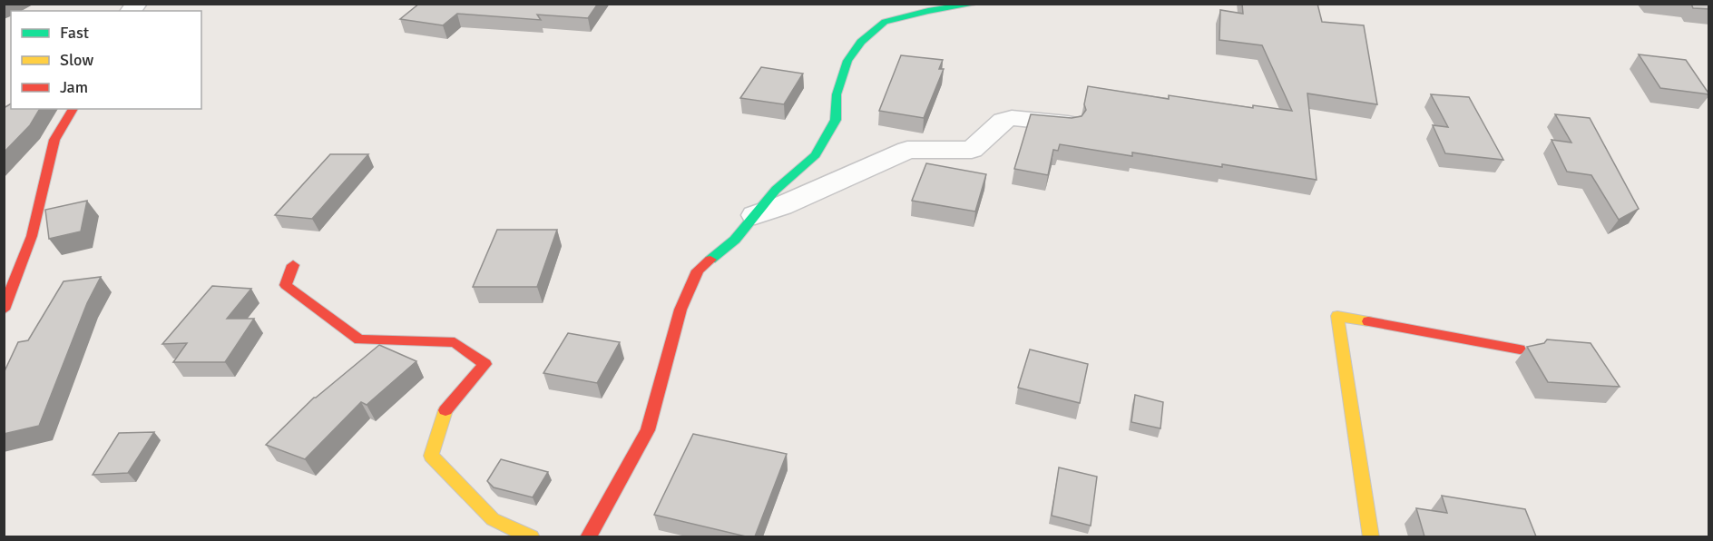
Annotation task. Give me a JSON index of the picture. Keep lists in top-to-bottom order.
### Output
{
  "legend": ["Fast", "Slow", "Jam"]
}
